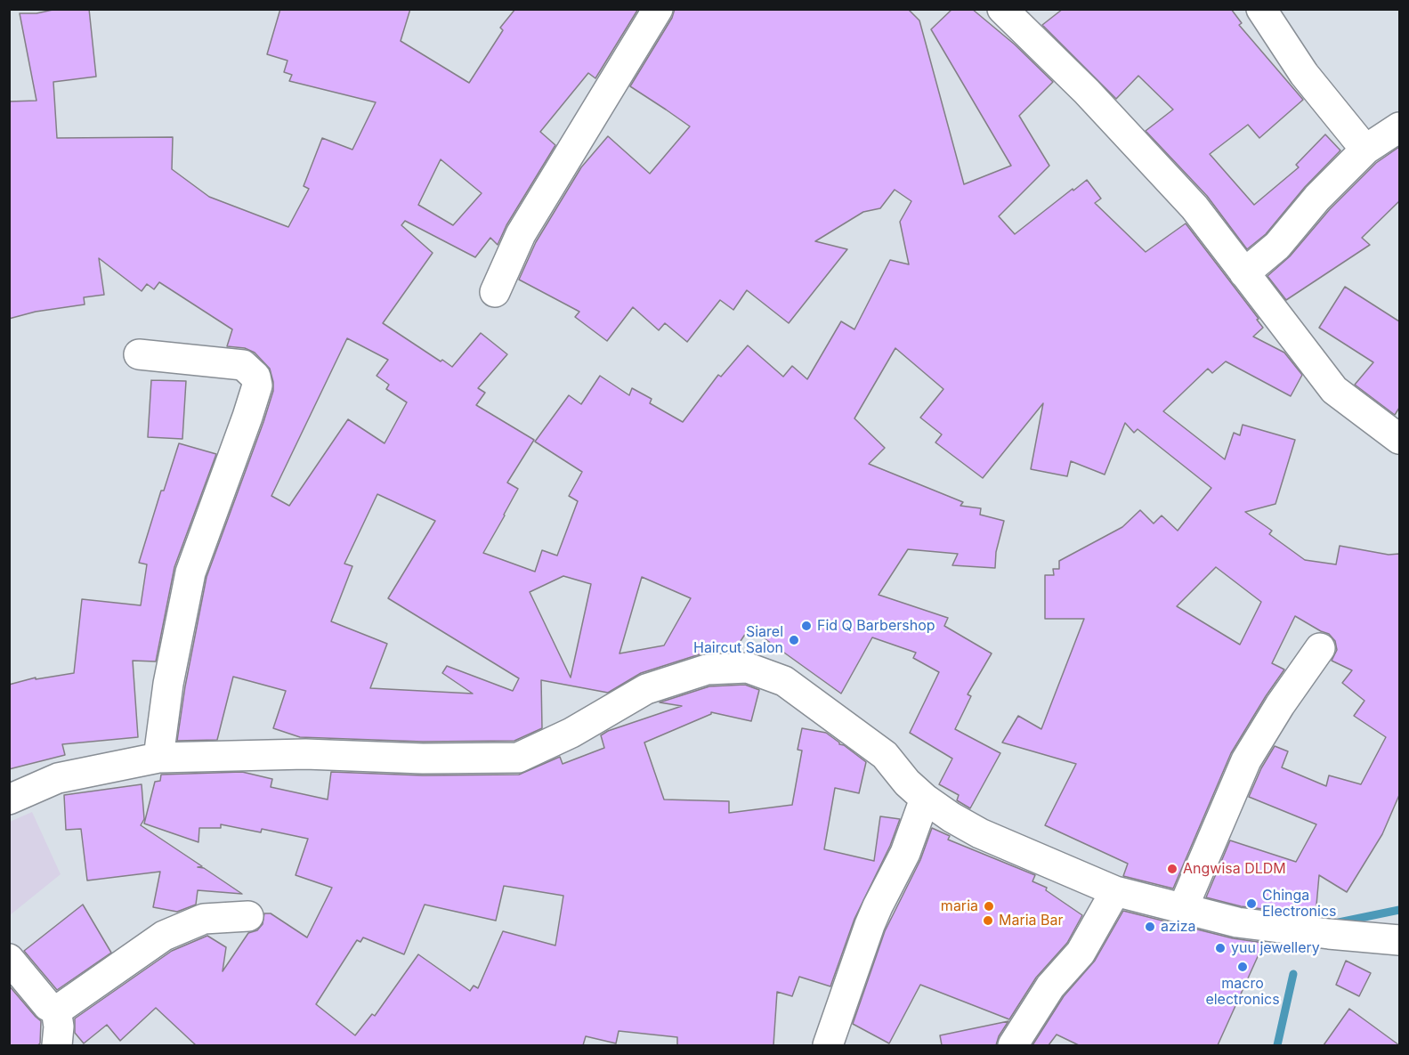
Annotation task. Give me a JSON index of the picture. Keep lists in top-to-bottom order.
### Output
{
  "places": [
    "Fid Q Barbershop",
    "Siarel Haircut Salon",
    "Angwisa DLDM",
    "Chinga Electronics",
    "maria",
    "Maria Bar",
    "aziza",
    "yuu jewellery",
    "macro electronics"
  ]
}
